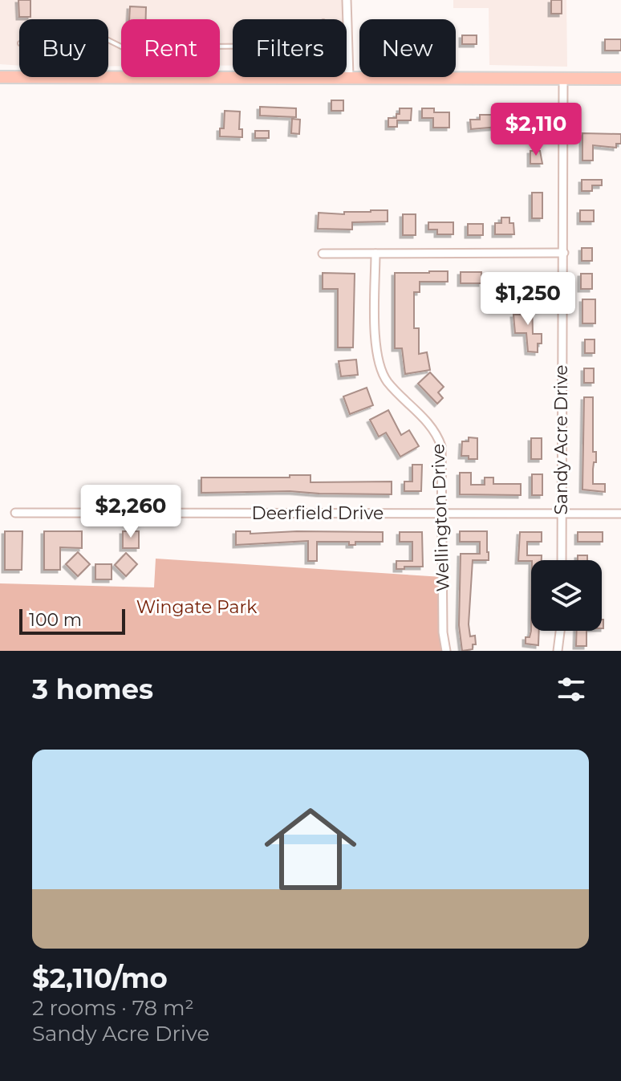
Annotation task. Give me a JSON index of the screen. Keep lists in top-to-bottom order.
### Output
{
  "streets": {
    "street": ["Sandy Acre Drive", "Deerfield Drive", "Wellington Drive"]
  },
  "crossings": [
    ["Sandy Acre Drive", "Deerfield Drive"],
    ["Deerfield Drive", "Wellington Drive"]
  ],
  "parks": ["Wingate Park"],
  "scale_bar": "100 m",
  "page": {
    "chip": [
      "Buy",
      "Rent",
      "Filters",
      "New"
    ],
    "price": ["$2,110", "$1,250", "$2,260"],
    "scale": "100 m",
    "heading": "3 homes",
    "list": [
      {
        "name": "$2,110/mo",
        "note": "2 rooms · 78 m² · Sandy Acre Drive"
      }
    ]
  }
}
